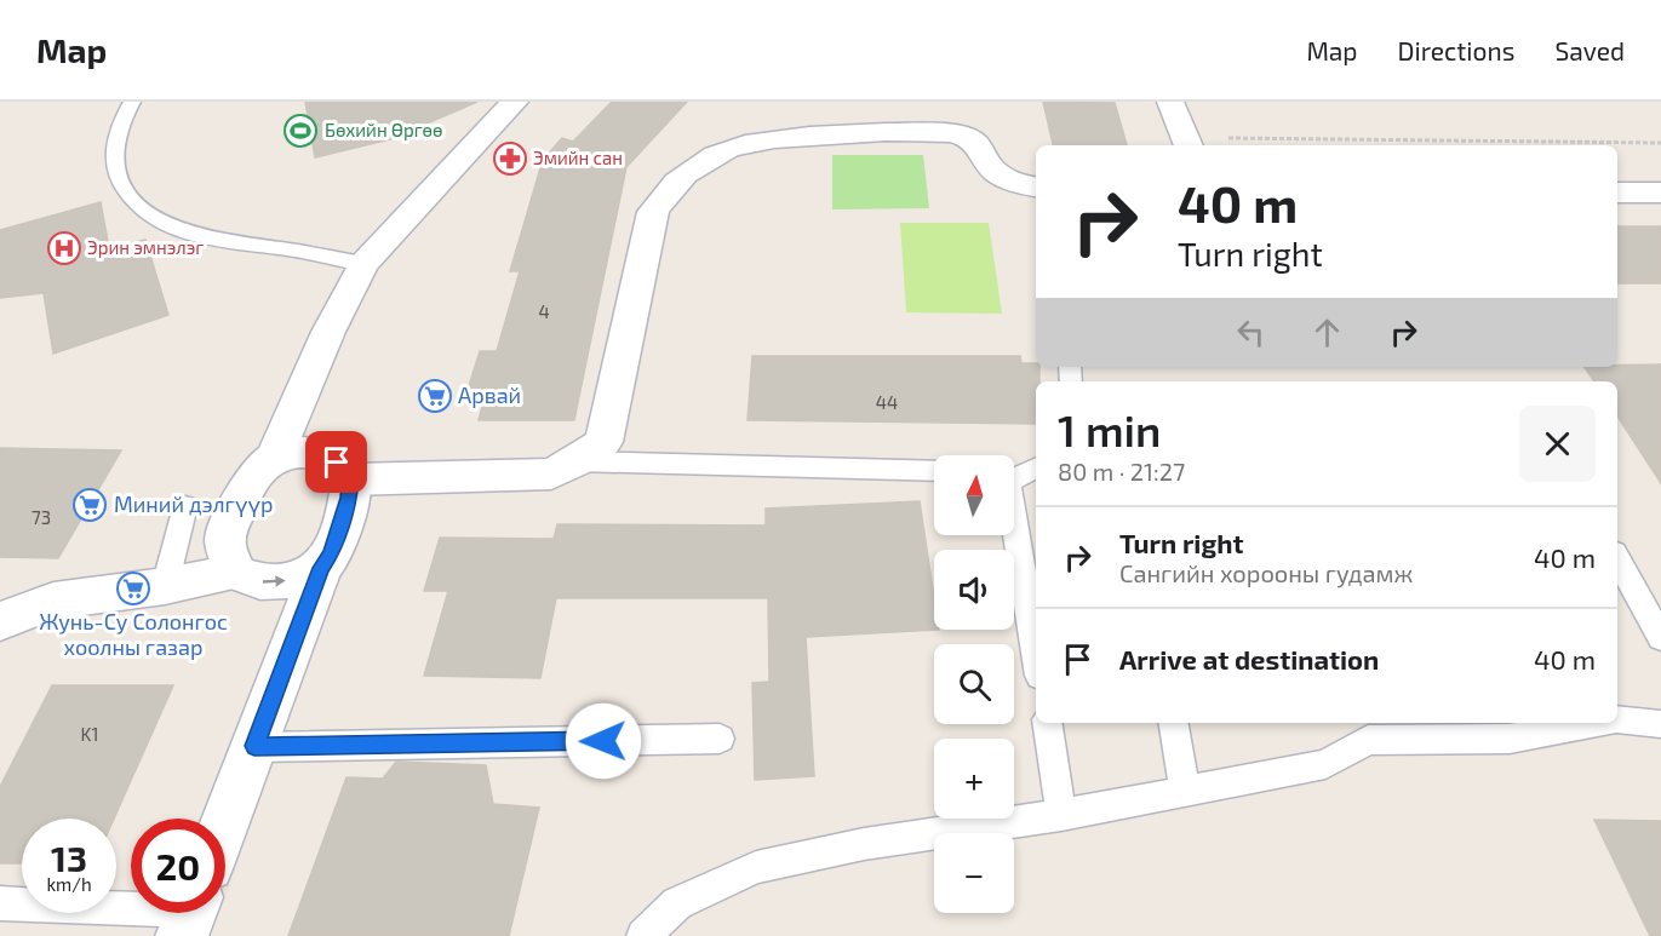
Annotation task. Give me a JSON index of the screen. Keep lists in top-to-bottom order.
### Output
{
  "places": {
    "sports": ["Бөхийн Өргөө"],
    "pharmacy": ["Эмийн сан"],
    "hospital": ["Эрин эмнэлэг"],
    "supermarket": ["Арвай", "Миний дэлгүүр", "Жунь-Су Солонгос хоолны газар"]
  },
  "house_numbers": [
    "4",
    "44",
    "73",
    "K1"
  ],
  "north": "top",
  "page": {
    "header": "Map",
    "nav": ["Map", "Directions", "Saved"],
    "turn": ["40 m", "Turn right"],
    "heading": ["1 min", "80 m · 21:27"],
    "map_buttons": ["+", "−"],
    "list": [
      {
        "name": "Turn right",
        "note": "Сангийн хорооны гудамж",
        "value": "40 m"
      },
      {
        "name": "Arrive at destination",
        "value": "40 m"
      }
    ],
    "speed": "13 km/h",
    "limit": "20"
  }
}
